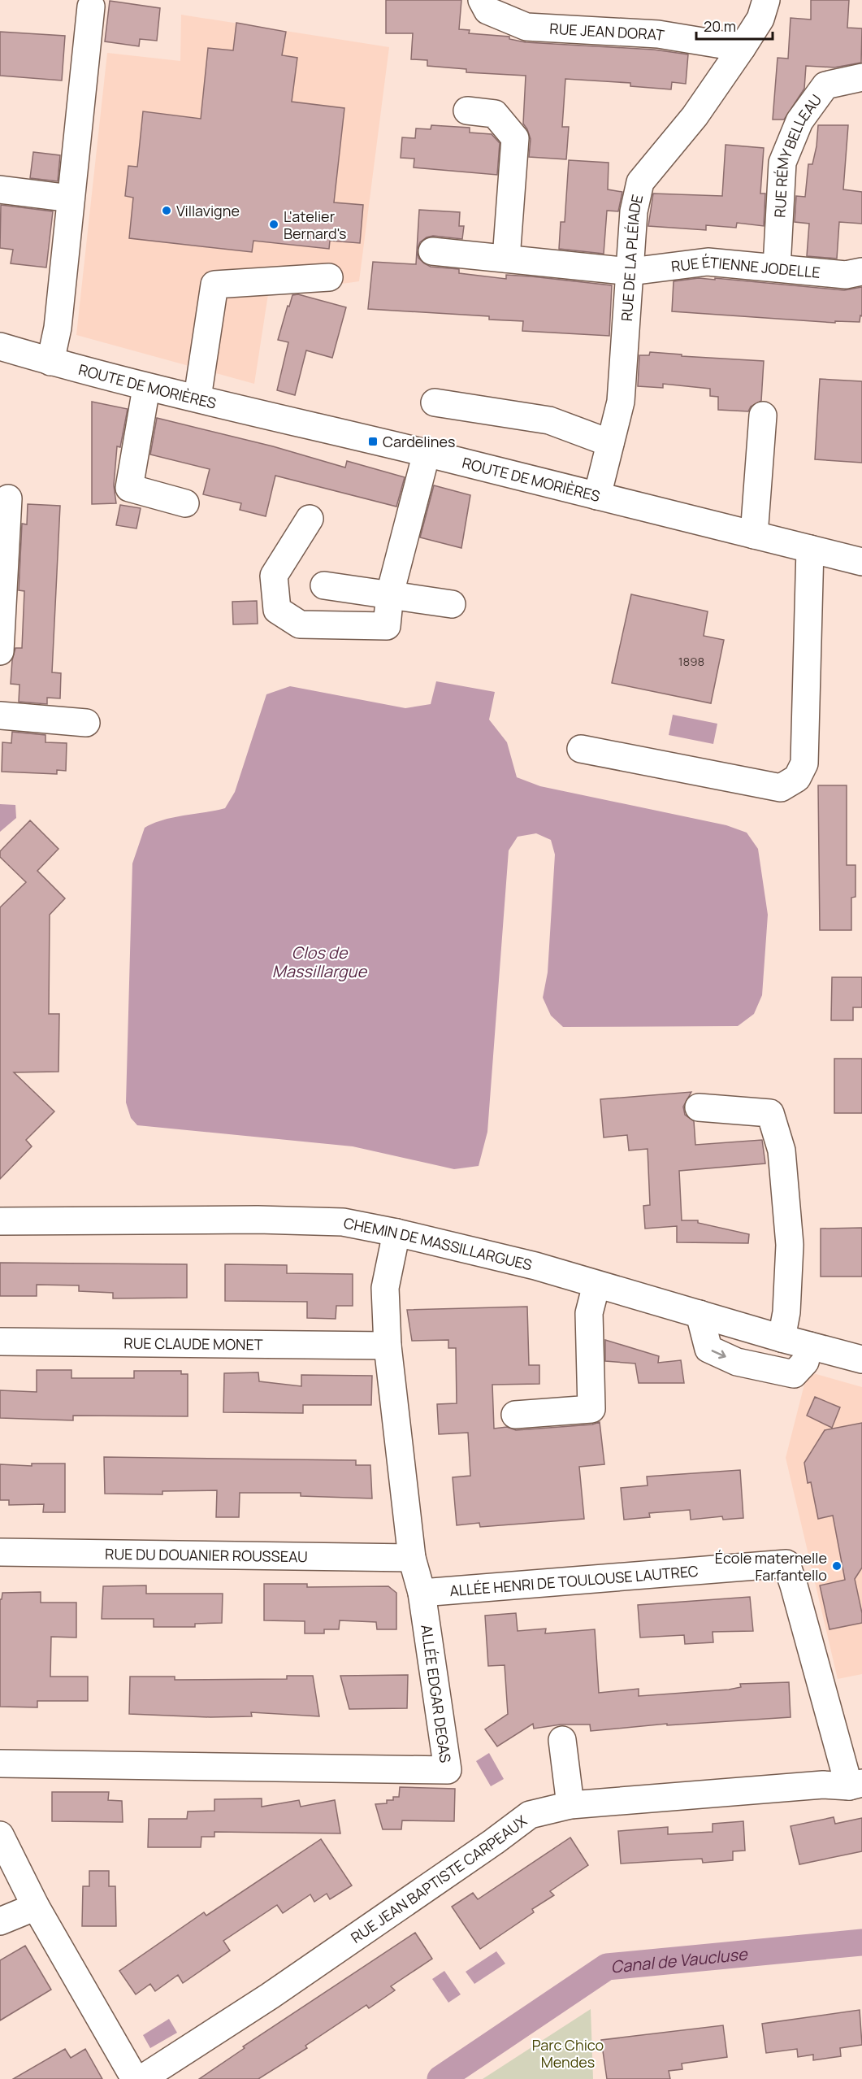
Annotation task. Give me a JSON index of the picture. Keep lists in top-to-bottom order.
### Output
{
  "streets": {
    "street": [
      "RUE JEAN DORAT",
      "RUE RÉMY BELLEAU",
      "RUE DE LA PLÉIADE",
      "RUE ÉTIENNE JODELLE",
      "ROUTE DE MORIÈRES",
      "CHEMIN DE MASSILLARGUES",
      "RUE CLAUDE MONET",
      "RUE DU DOUANIER ROUSSEAU",
      "ALLÉE HENRI DE TOULOUSE LAUTREC",
      "ALLÉE EDGAR DEGAS",
      "RUE JEAN BAPTISTE CARPEAUX"
    ]
  },
  "crossings": [
    ["RUE JEAN DORAT", "RUE DE LA PLÉIADE"],
    ["RUE RÉMY BELLEAU", "RUE ÉTIENNE JODELLE"],
    ["RUE DE LA PLÉIADE", "RUE ÉTIENNE JODELLE"],
    ["RUE DE LA PLÉIADE", "ROUTE DE MORIÈRES"],
    ["CHEMIN DE MASSILLARGUES", "ALLÉE EDGAR DEGAS"],
    ["RUE CLAUDE MONET", "ALLÉE EDGAR DEGAS"],
    ["RUE DU DOUANIER ROUSSEAU", "ALLÉE EDGAR DEGAS"],
    ["ALLÉE HENRI DE TOULOUSE LAUTREC", "ALLÉE EDGAR DEGAS"],
    ["ALLÉE HENRI DE TOULOUSE LAUTREC", "RUE JEAN BAPTISTE CARPEAUX"]
  ],
  "water": ["Clos de Massillargue", "Canal de Vaucluse"],
  "parks": ["Parc Chico Mendes"],
  "places": {
    "other": ["Villavigne", "L'atelier Bernard's", "École maternelle Farfantello"],
    "transit": ["Cardelines"]
  },
  "house_numbers": ["1898"],
  "scale_bar": "20 m"
}
